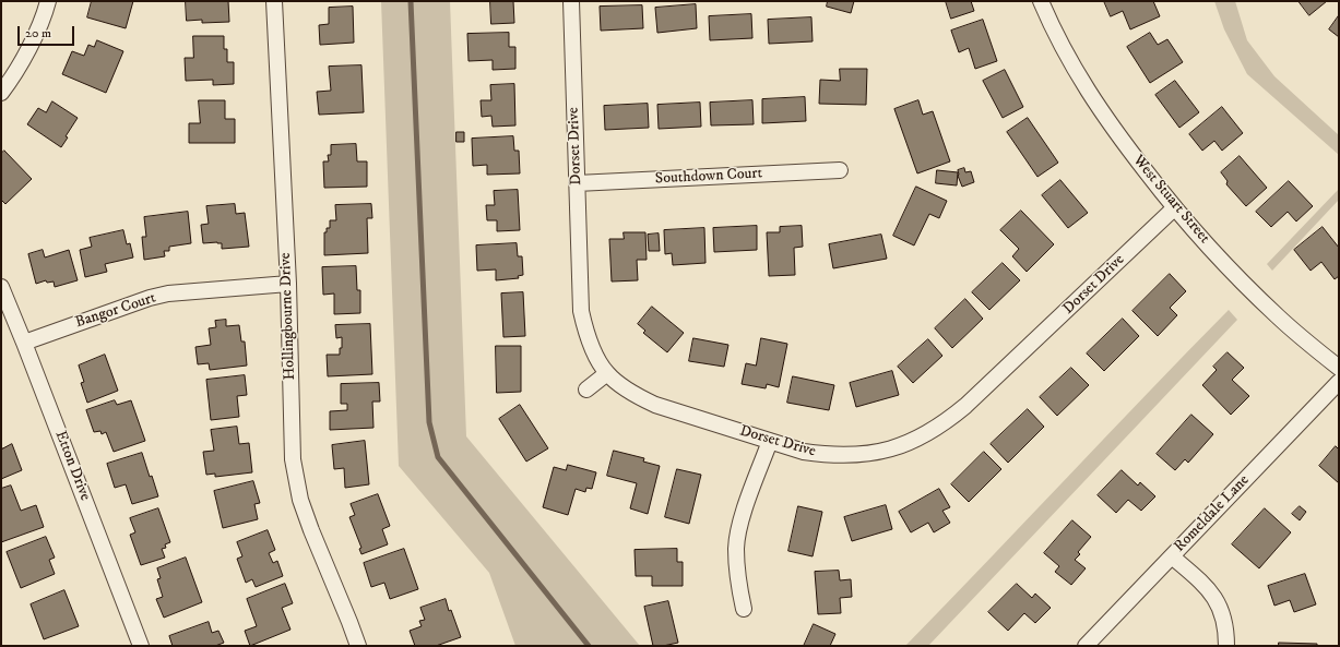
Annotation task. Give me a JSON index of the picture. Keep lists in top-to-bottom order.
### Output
{
  "streets": {
    "street": [
      "Dorset Drive",
      "Southdown Court",
      "West Stuart Street",
      "Bangor Court",
      "Hollingbourne Drive",
      "Etton Drive",
      "Romeldale Lane"
    ]
  },
  "crossings": [
    ["Dorset Drive", "Southdown Court"],
    ["Dorset Drive", "West Stuart Street"],
    ["Bangor Court", "Hollingbourne Drive"],
    ["Bangor Court", "Etton Drive"]
  ],
  "scale_bar": "20 m"
}
